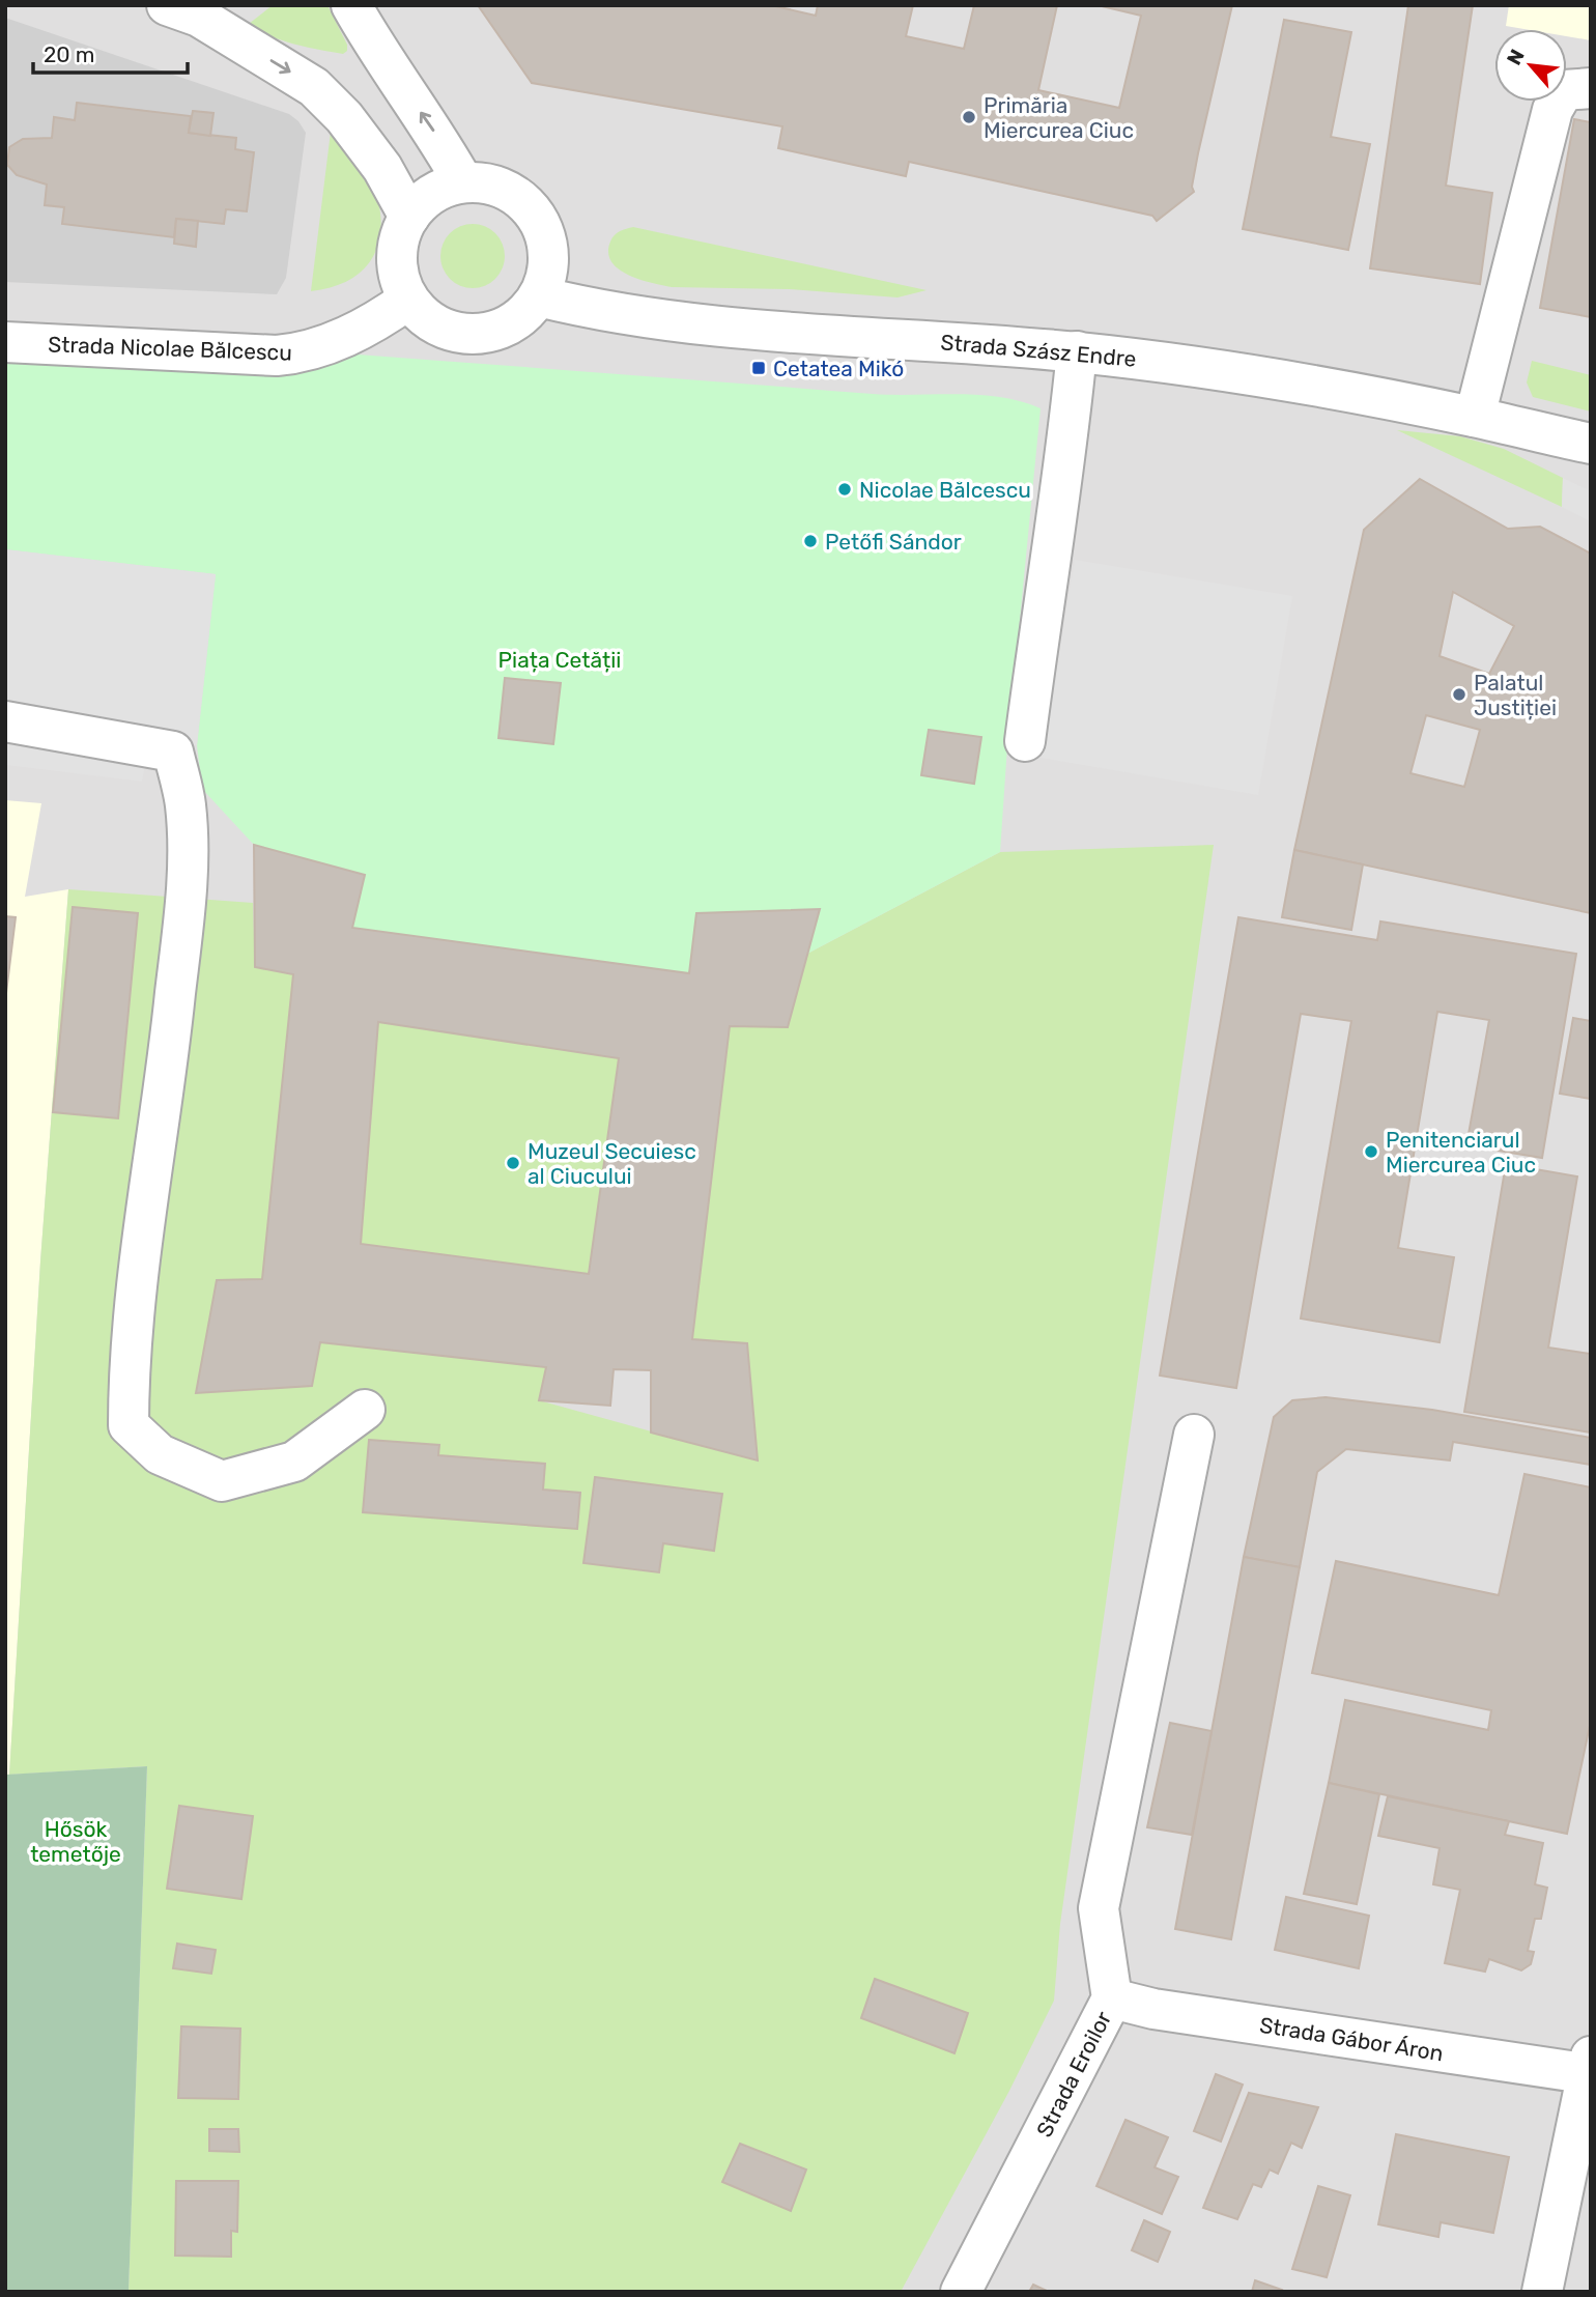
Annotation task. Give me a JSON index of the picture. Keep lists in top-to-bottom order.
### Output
{
  "streets": {
    "street": [
      "Strada Nicolae Bălcescu",
      "Strada Szász Endre",
      "Strada Gábor Áron",
      "Strada Eroilor"
    ]
  },
  "crossings": [
    ["Strada Nicolae Bălcescu", "Strada Szász Endre"],
    ["Strada Gábor Áron", "Strada Eroilor"]
  ],
  "parks": ["Piața Cetății", "Hősök temetője"],
  "places": {
    "other": [
      "Primăria Miercurea Ciuc",
      "Nicolae Bălcescu",
      "Petőfi Sándor",
      "Palatul Justiției",
      "Penitenciarul Miercurea Ciuc",
      "Muzeul Secuiesc al Ciucului"
    ],
    "transit": ["Cetatea Mikó"]
  },
  "scale_bar": "20 m",
  "north": "top left"
}
